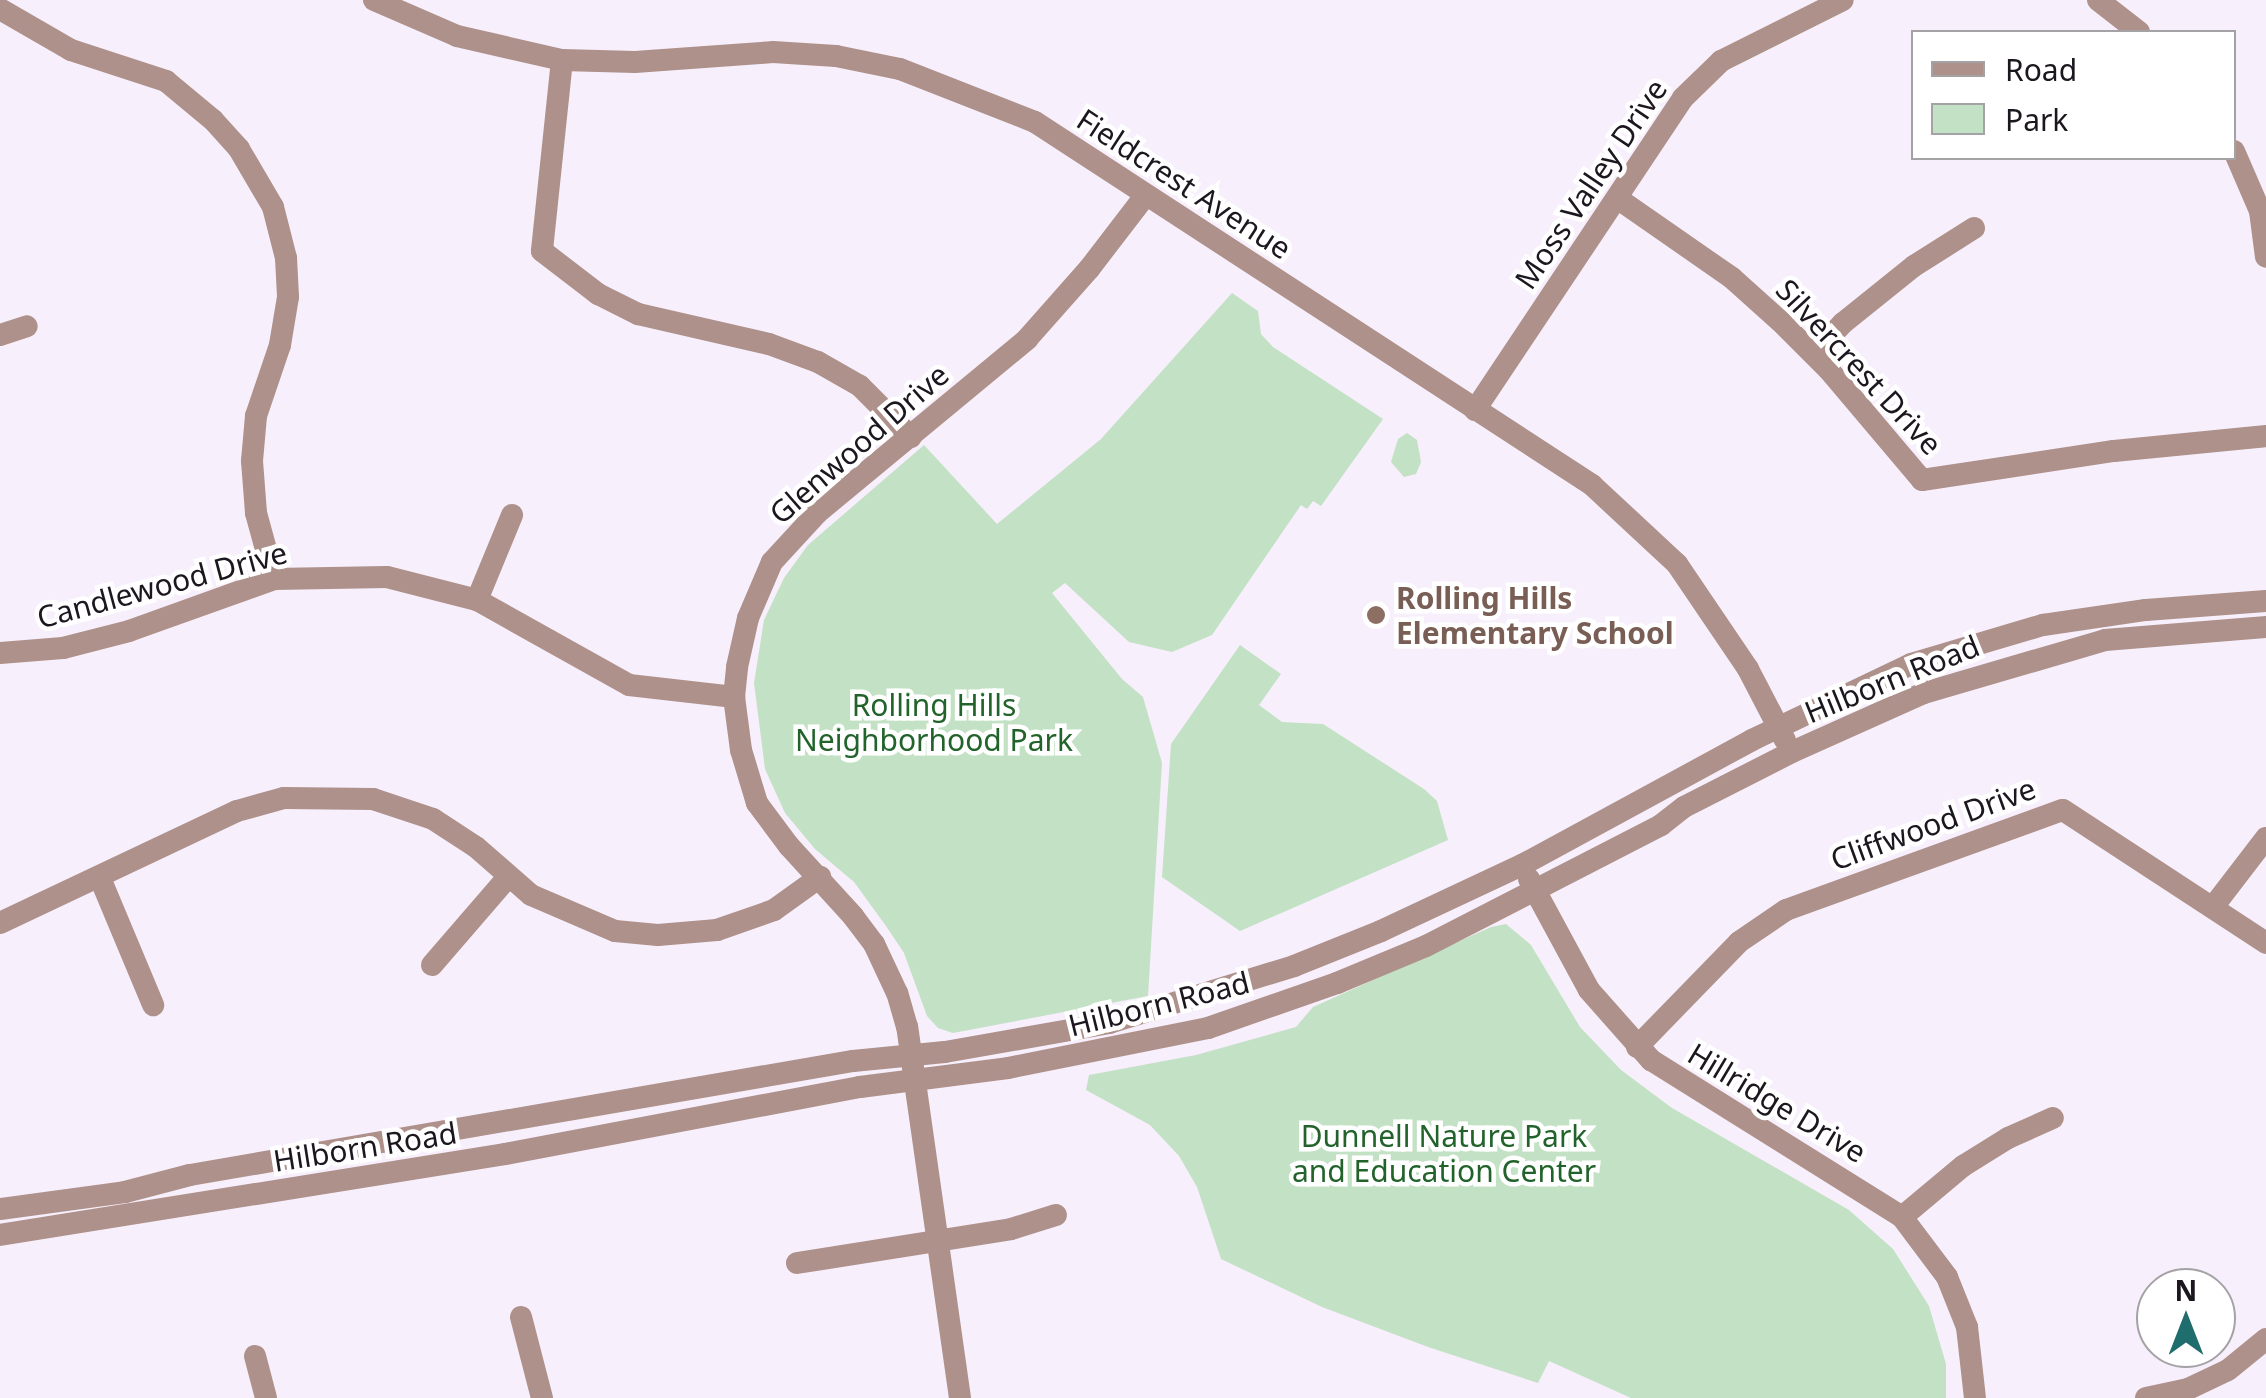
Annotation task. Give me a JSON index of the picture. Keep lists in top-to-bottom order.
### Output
{
  "streets": {
    "street": [
      "Fieldcrest Avenue",
      "Moss Valley Drive",
      "Silvercrest Drive",
      "Glenwood Drive",
      "Candlewood Drive",
      "Hilborn Road",
      "Cliffwood Drive",
      "Hillridge Drive"
    ]
  },
  "crossings": [
    ["Fieldcrest Avenue", "Moss Valley Drive"],
    ["Fieldcrest Avenue", "Glenwood Drive"],
    ["Fieldcrest Avenue", "Hilborn Road"],
    ["Moss Valley Drive", "Silvercrest Drive"],
    ["Glenwood Drive", "Candlewood Drive"],
    ["Glenwood Drive", "Hilborn Road"],
    ["Hilborn Road", "Hillridge Drive"],
    ["Cliffwood Drive", "Hillridge Drive"]
  ],
  "parks": ["Rolling Hills Neighborhood Park", "Dunnell Nature Park and Education Center"],
  "places": ["Rolling Hills Elementary School"],
  "legend": ["Road", "Park"],
  "north": "top"
}
